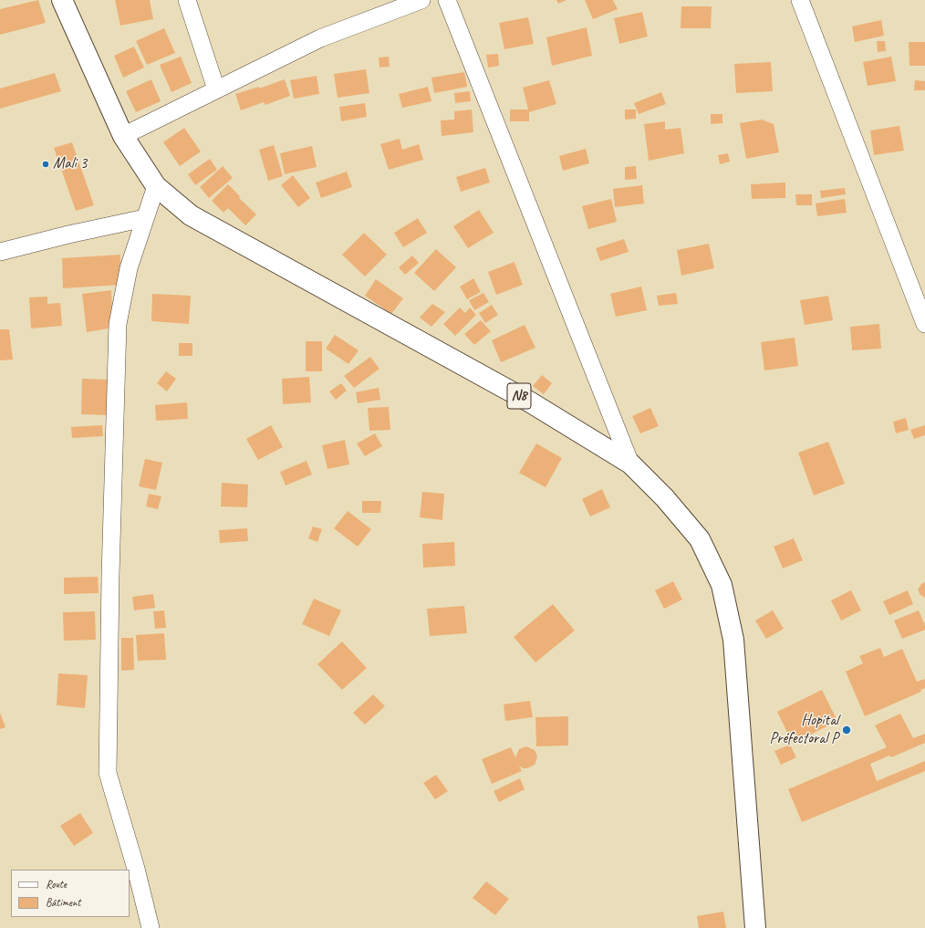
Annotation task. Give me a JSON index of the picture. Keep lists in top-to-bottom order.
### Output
{
  "streets": {
    "main road": ["N8"]
  },
  "places": ["Mali 3", "Hopital Préfectoral P"],
  "legend": ["Route", "Bâtiment"]
}
